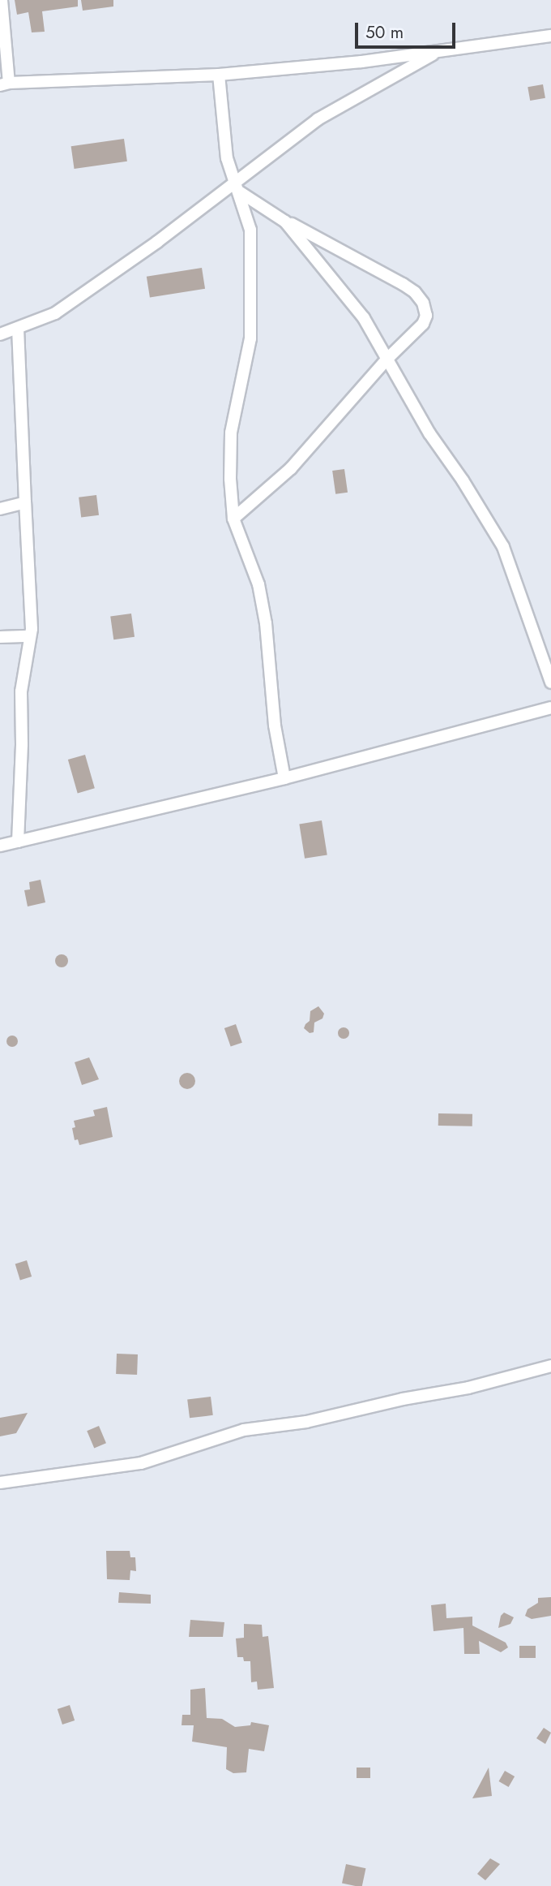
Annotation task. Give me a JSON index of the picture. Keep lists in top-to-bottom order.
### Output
{
  "scale_bar": "50 m"
}
